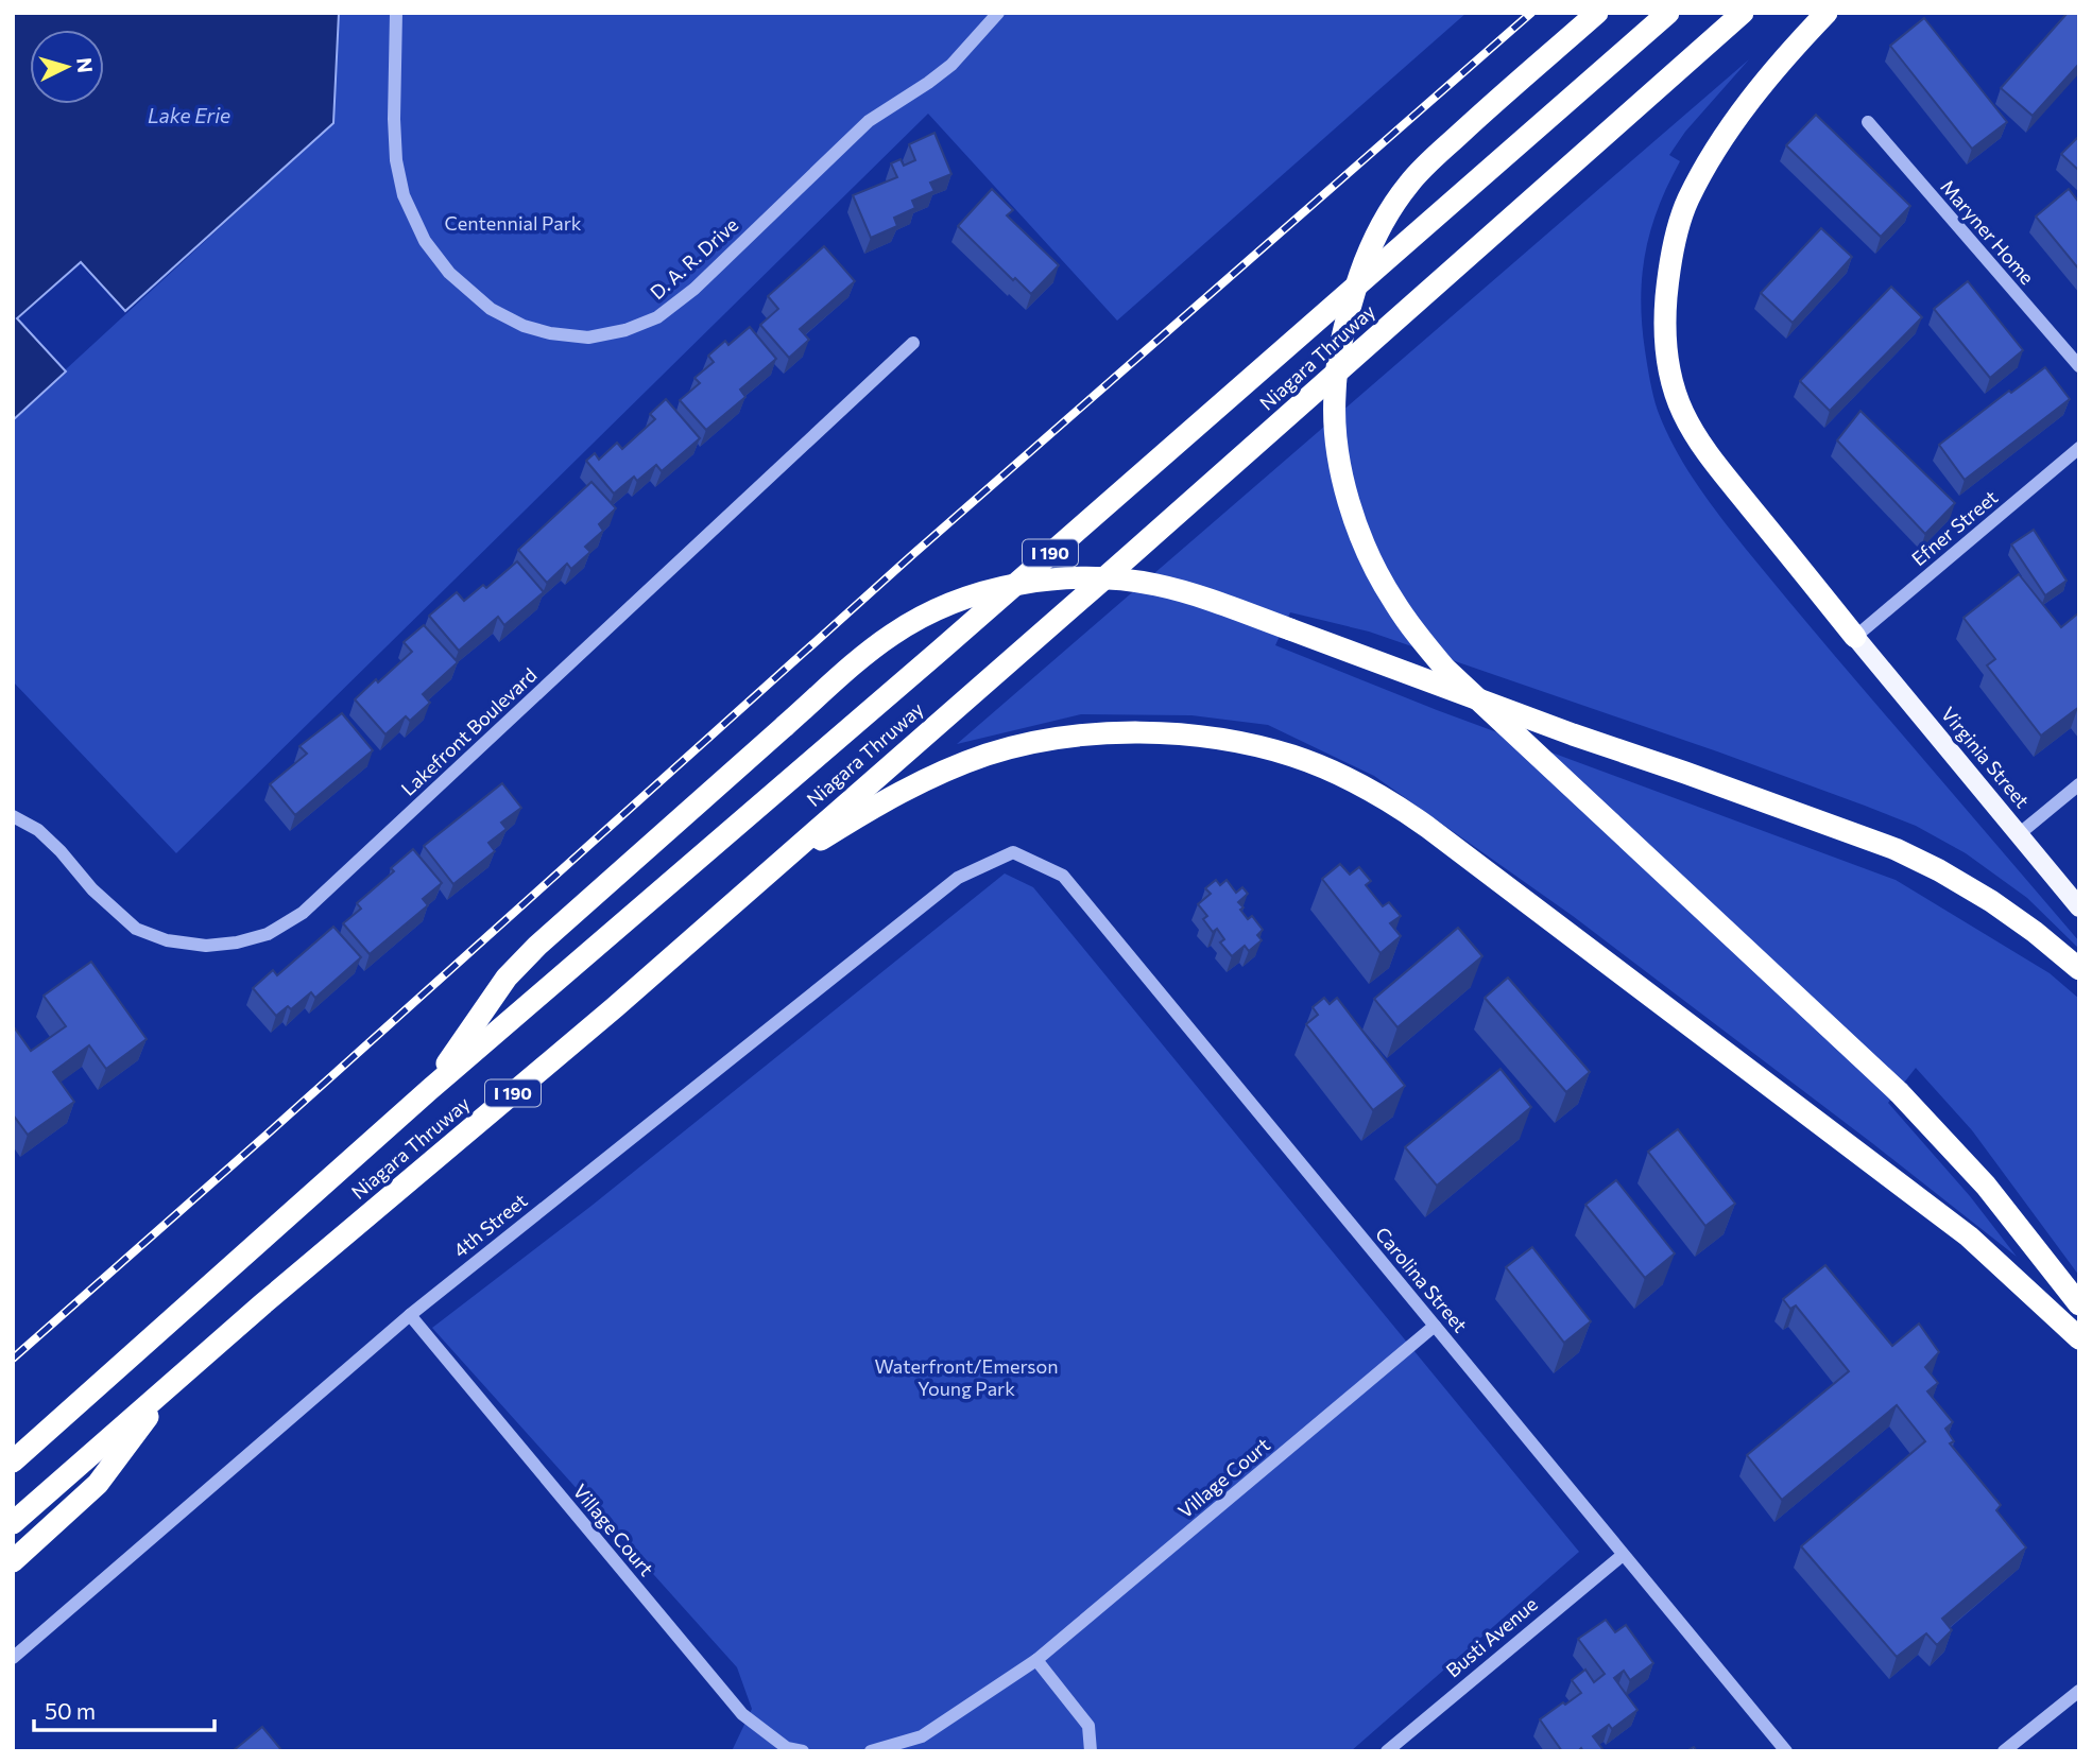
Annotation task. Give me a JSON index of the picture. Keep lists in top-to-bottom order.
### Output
{
  "streets": {
    "highway": ["Niagara Thruway", "I 190"],
    "main road": ["Virginia Street"],
    "street": [
      "Maryner Home",
      "D. A. R. Drive",
      "Efner Street",
      "Lakefront Boulevard",
      "4th Street",
      "Carolina Street",
      "Village Court",
      "Busti Avenue"
    ]
  },
  "crossings": [
    ["Efner Street", "Virginia Street"],
    ["4th Street", "Carolina Street"],
    ["4th Street", "Village Court"],
    ["Carolina Street", "Village Court"],
    ["Carolina Street", "Busti Avenue"]
  ],
  "water": ["Lake Erie"],
  "parks": ["Centennial Park", "Waterfront/Emerson Young Park"],
  "scale_bar": "50 m",
  "north": "right"
}
